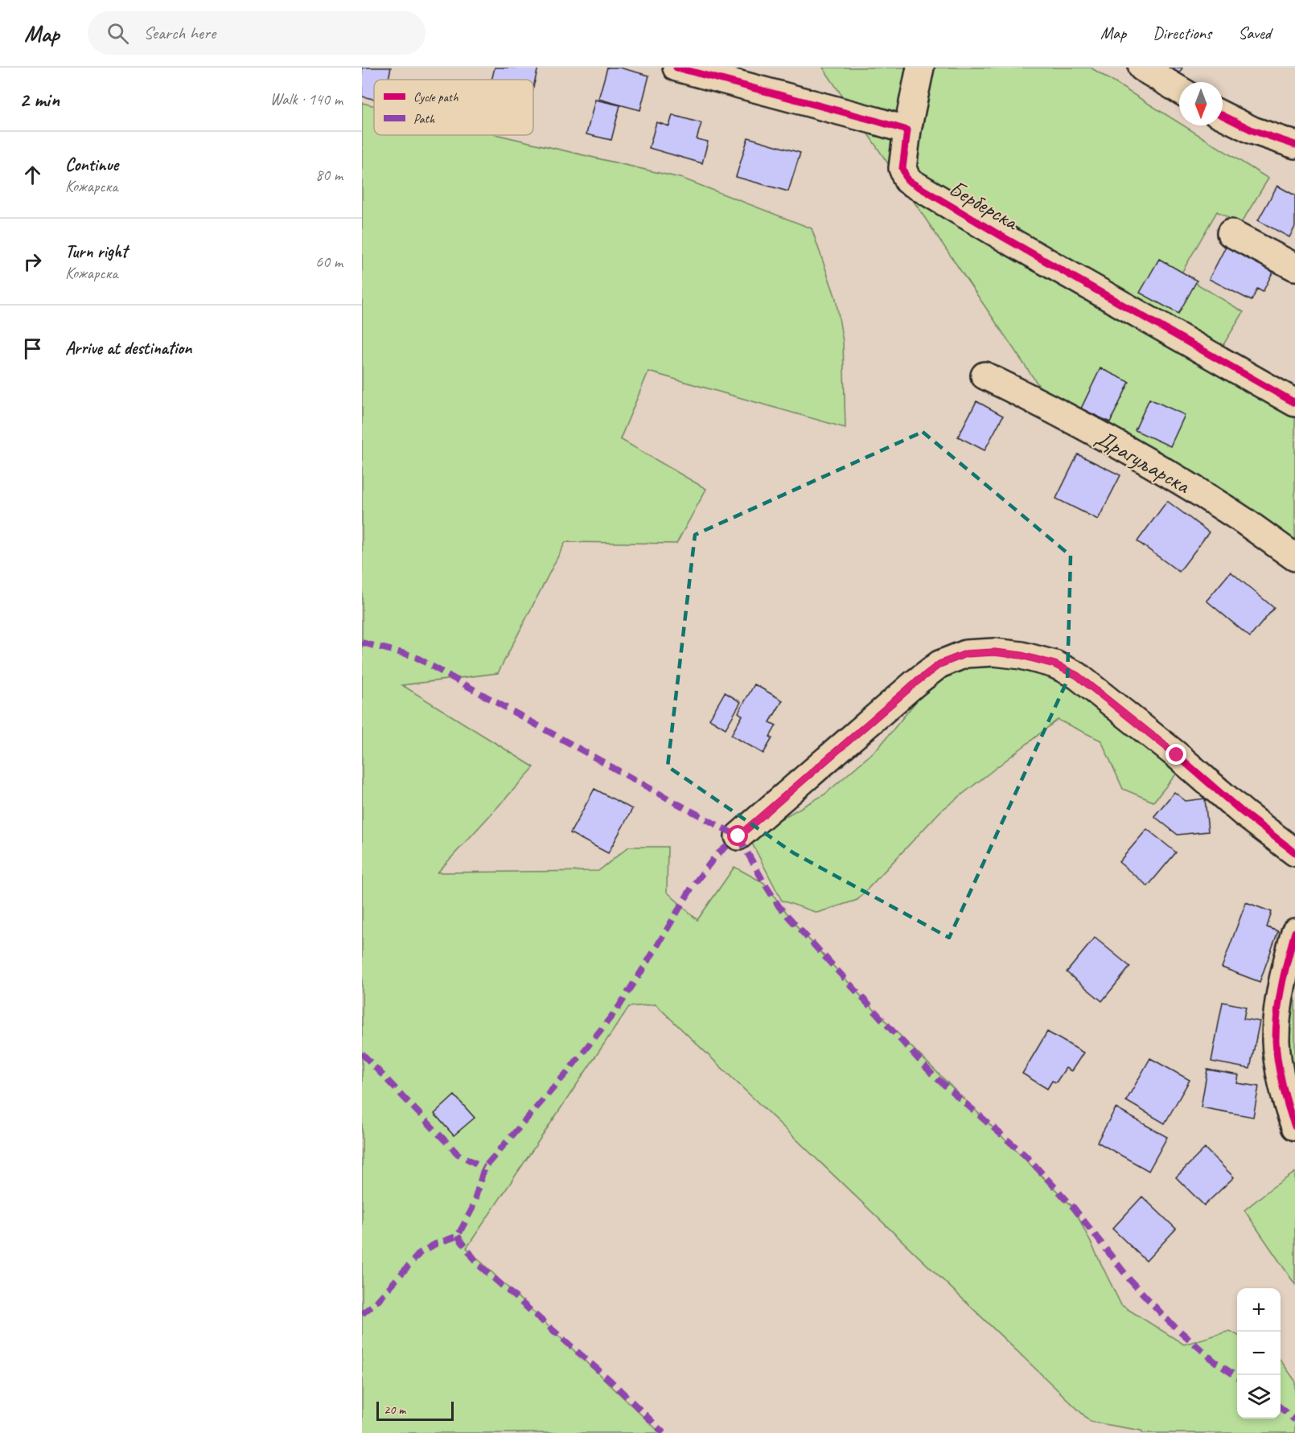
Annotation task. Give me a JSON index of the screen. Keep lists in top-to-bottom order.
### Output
{
  "streets": {
    "street": ["Берберска", "Драгуљарска"]
  },
  "legend": ["Cycle path", "Path"],
  "scale_bar": "20 m",
  "north": "bottom",
  "page": {
    "header": "Map",
    "search": "Search here",
    "nav": ["Map", "Directions", "Saved"],
    "heading": ["2 min", "Walk · 140 m"],
    "list": [
      ["Continue", "Кожарска", "80 m"],
      ["Turn right", "Кожарска", "60 m"],
      "Arrive at destination"
    ],
    "map_buttons": ["+", "−"],
    "scale": "20 m"
  }
}
